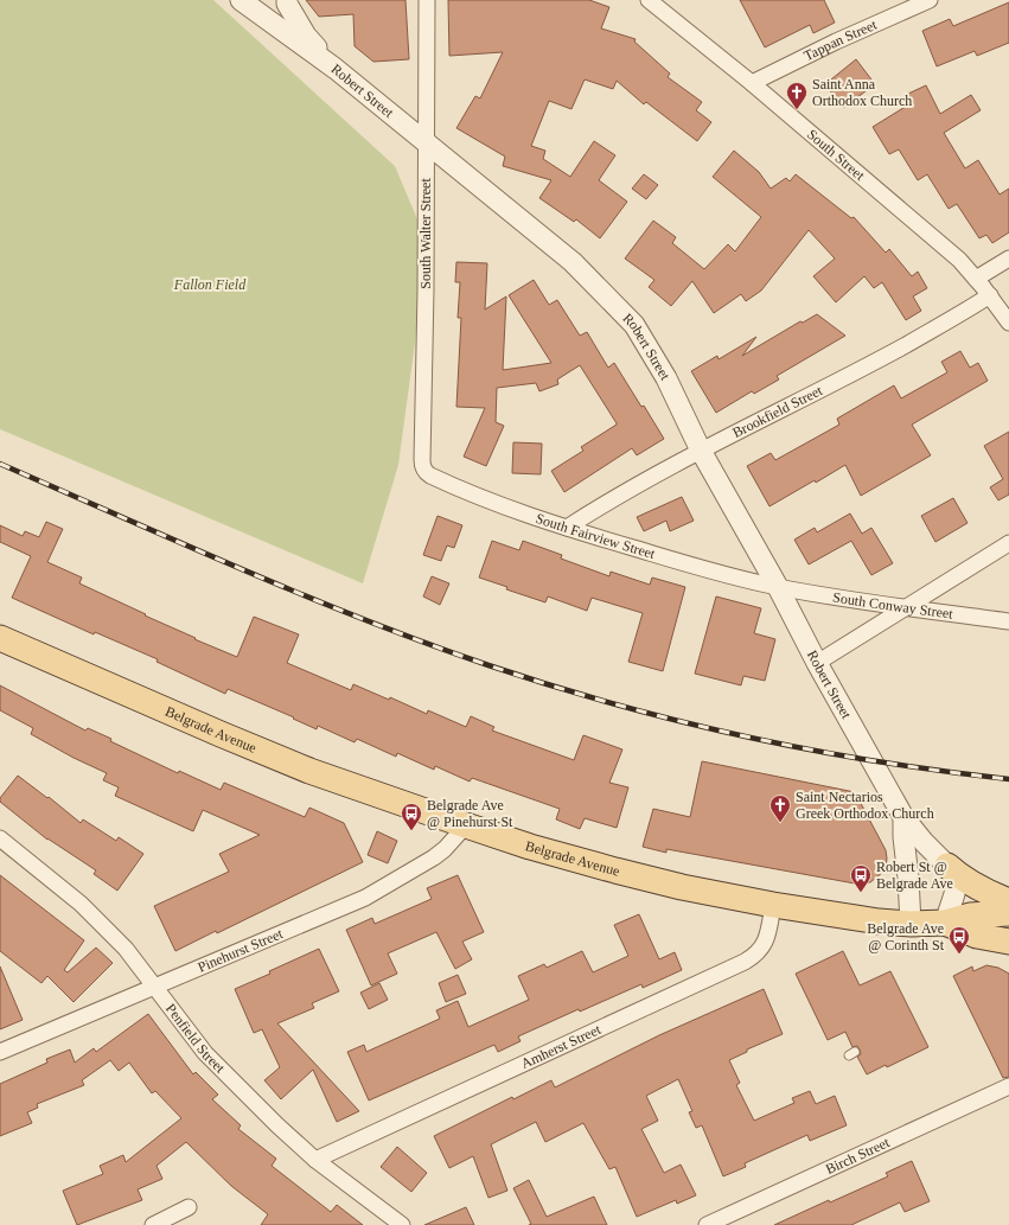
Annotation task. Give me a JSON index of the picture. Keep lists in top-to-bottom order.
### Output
{
  "streets": {
    "main road": ["Belgrade Avenue"],
    "street": [
      "Tappan Street",
      "Robert Street",
      "South Street",
      "South Walter Street",
      "Brookfield Street",
      "South Fairview Street",
      "South Conway Street",
      "Pinehurst Street",
      "Penfield Street",
      "Amherst Street",
      "Birch Street"
    ]
  },
  "crossings": [
    ["Tappan Street", "South Street"],
    ["Robert Street", "South Walter Street"],
    ["Robert Street", "Brookfield Street"],
    ["Robert Street", "South Fairview Street"],
    ["Robert Street", "South Conway Street"],
    ["Robert Street", "Belgrade Avenue"],
    ["South Street", "Brookfield Street"],
    ["South Walter Street", "South Fairview Street"],
    ["Brookfield Street", "South Fairview Street"],
    ["South Fairview Street", "South Conway Street"],
    ["Belgrade Avenue", "Pinehurst Street"],
    ["Belgrade Avenue", "Amherst Street"],
    ["Pinehurst Street", "Penfield Street"],
    ["Penfield Street", "Amherst Street"]
  ],
  "parks": ["Fallon Field"],
  "places": {
    "church": ["Saint Anna Orthodox Church", "Saint Nectarios Greek Orthodox Church"],
    "bus stop": ["Belgrade Ave @ Pinehurst St", "Robert St @ Belgrade Ave", "Belgrade Ave @ Corinth St"]
  }
}
